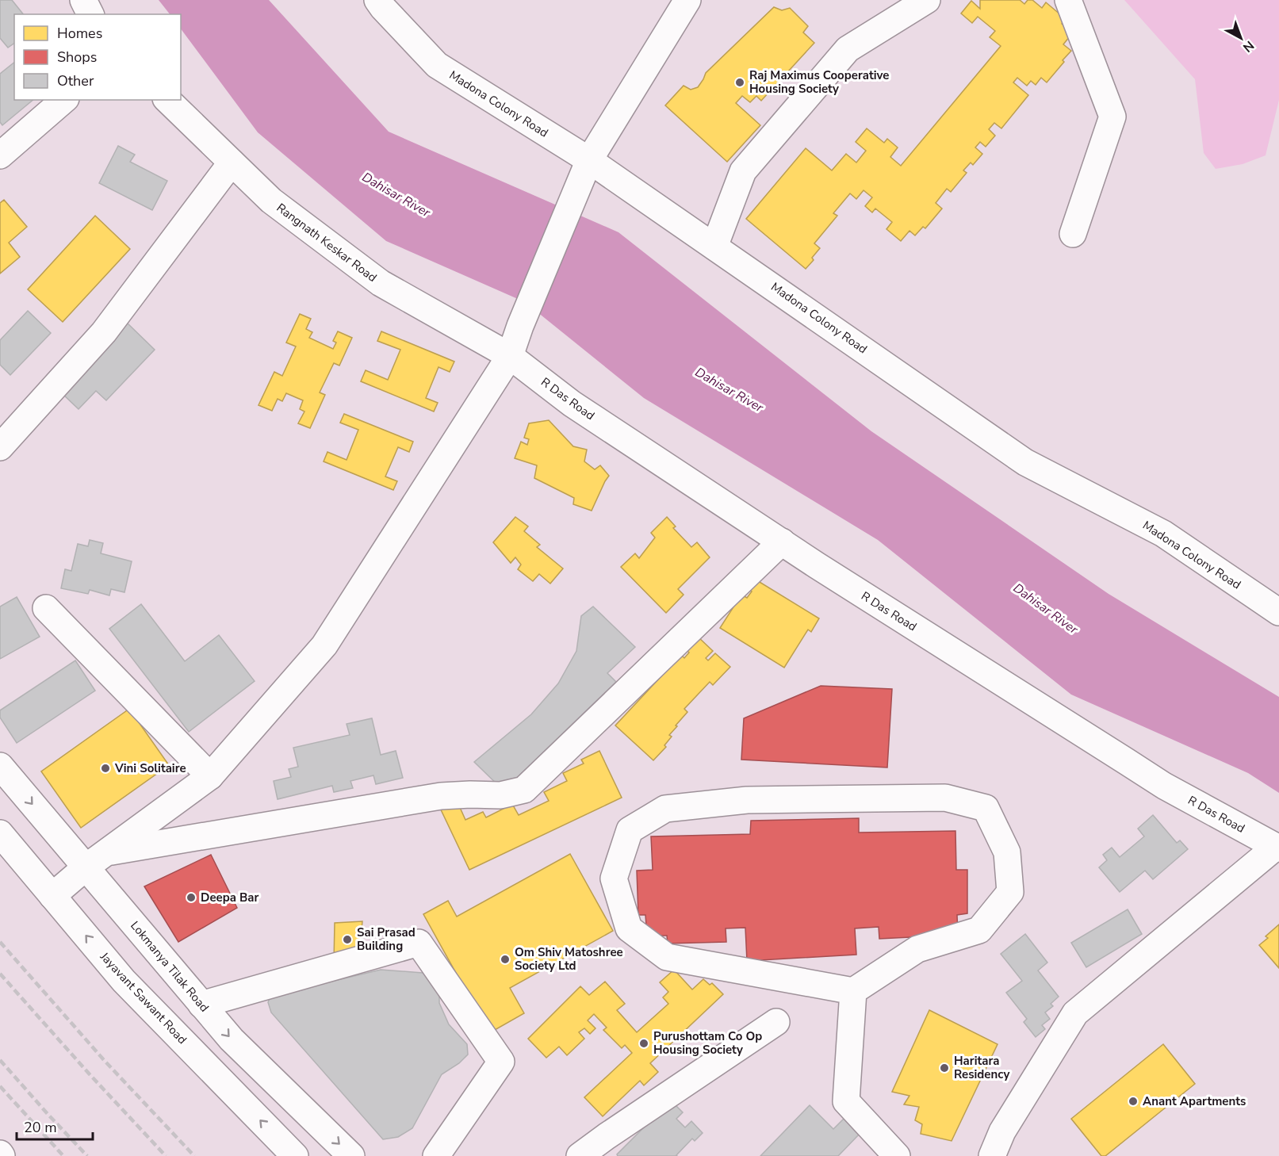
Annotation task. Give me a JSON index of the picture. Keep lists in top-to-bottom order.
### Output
{
  "streets": {
    "street": [
      "Madona Colony Road",
      "Rangnath Keskar Road",
      "R Das Road",
      "Lokmanya Tilak Road",
      "Jayavant Sawant Road"
    ]
  },
  "crossings": [
    ["Rangnath Keskar Road", "R Das Road"]
  ],
  "one_way": ["Jayavant Sawant Road"],
  "water": ["Dahisar River"],
  "places": [
    "Raj Maximus Cooperative Housing Society",
    "Vini Solitaire",
    "Deepa Bar",
    "Sai Prasad Building",
    "Om Shiv Matoshree Society Ltd",
    "Purushottam Co Op Housing Society",
    "Haritara Residency",
    "Anant Apartments"
  ],
  "legend": ["Homes", "Shops", "Other"],
  "scale_bar": "20 m",
  "north": "bottom right"
}
